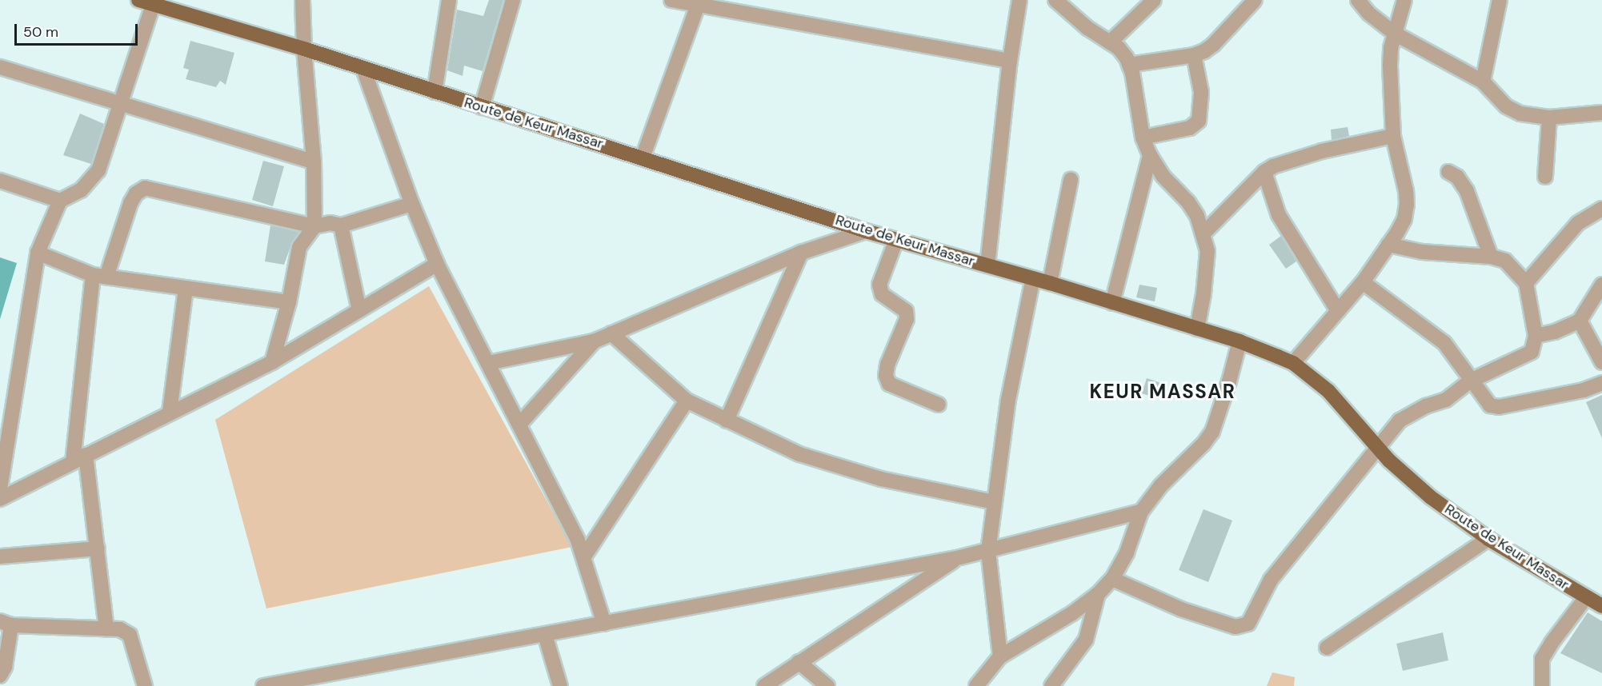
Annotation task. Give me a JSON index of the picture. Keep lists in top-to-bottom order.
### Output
{
  "streets": {
    "main road": ["Route de Keur Massar"]
  },
  "districts": ["KEUR MASSAR"],
  "scale_bar": "50 m"
}
